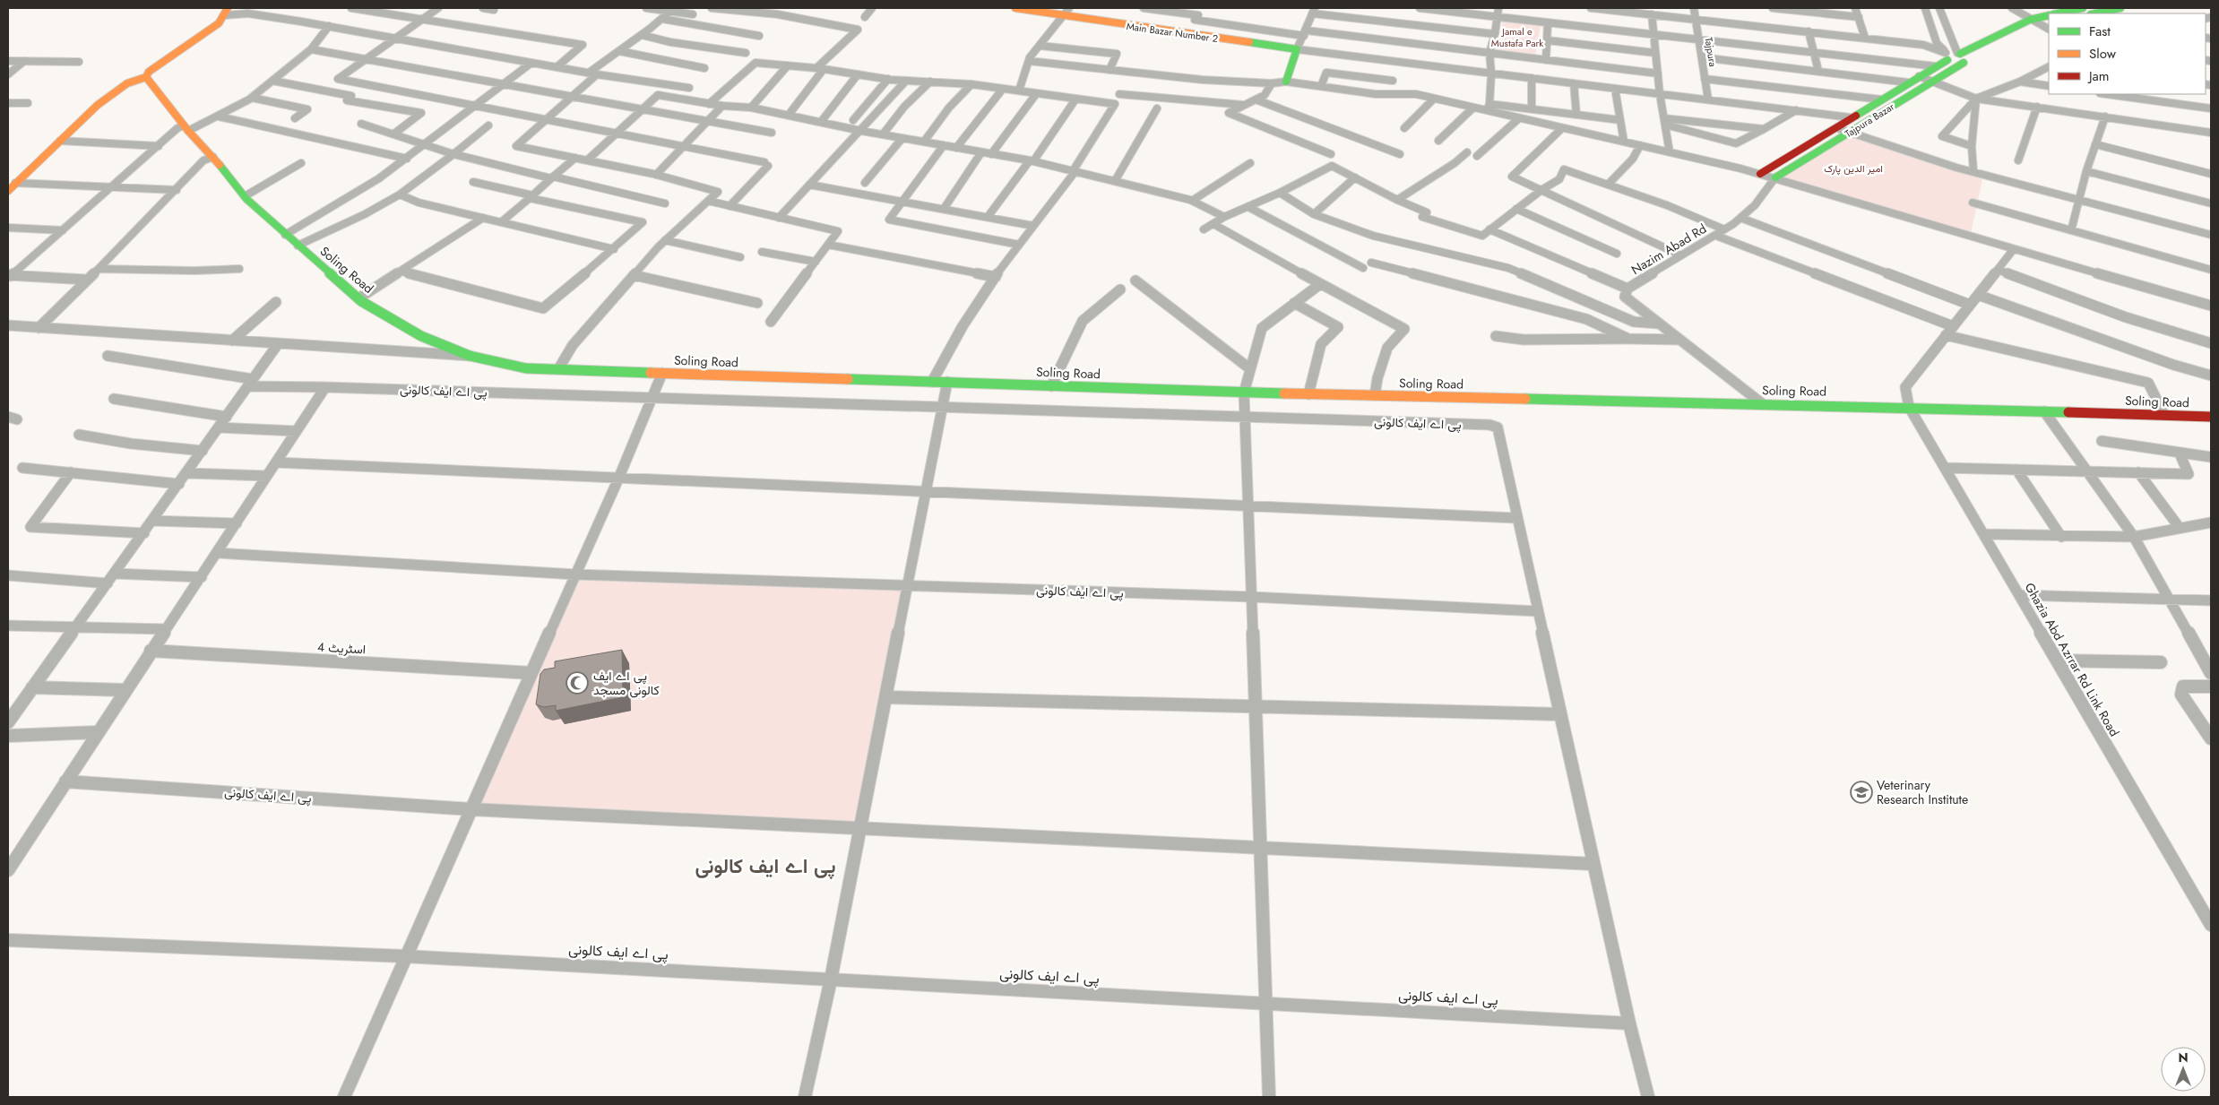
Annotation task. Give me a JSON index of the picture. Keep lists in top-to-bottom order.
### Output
{
  "streets": {
    "street": [
      "Main Bazar Number 2",
      "Tajpura",
      "Tajpura Bazar",
      "Nazim Abad Rd",
      "Soling Road",
      "پی اے ایف کالونی",
      "اسٹریٹ 4",
      "Ghazia Abd Azrrar Rd Link Road"
    ]
  },
  "crossings": [
    ["Tajpura Bazar", "Nazim Abad Rd"],
    ["Nazim Abad Rd", "Soling Road"],
    ["Soling Road", "Ghazia Abd Azrrar Rd Link Road"]
  ],
  "districts": ["پی اے ایف کالونی"],
  "parks": ["Jamal e Mustafa Park", "امیر الدین پارک"],
  "places": {
    "mosque": ["پی اے ایف کالونی مسجد"],
    "school or university": ["Veterinary Research Institute"]
  },
  "legend": ["Fast", "Slow", "Jam"],
  "north": "top"
}
